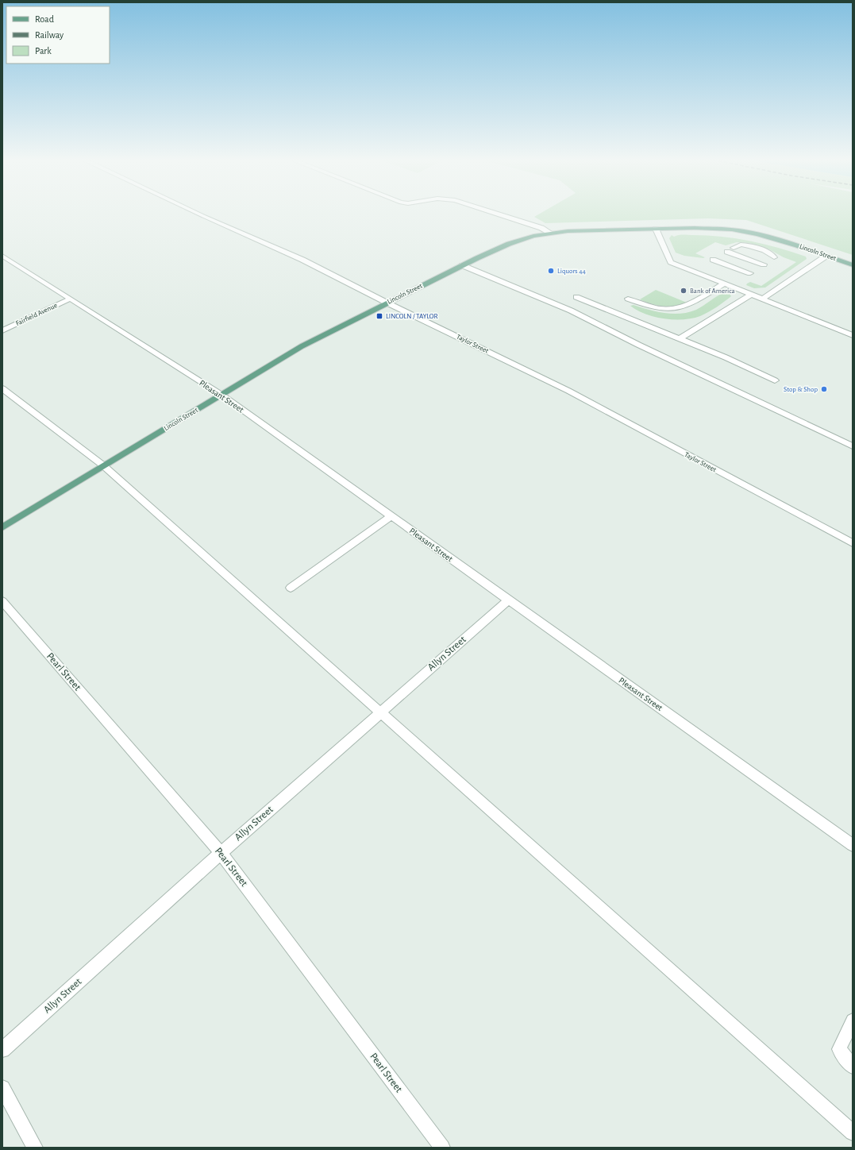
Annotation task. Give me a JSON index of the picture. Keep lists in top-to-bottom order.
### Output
{
  "streets": {
    "main road": ["Lincoln Street"],
    "street": [
      "Fairfield Avenue",
      "Taylor Street",
      "Pleasant Street",
      "Allyn Street",
      "Pearl Street"
    ]
  },
  "crossings": [
    ["Lincoln Street", "Taylor Street"],
    ["Lincoln Street", "Pleasant Street"],
    ["Fairfield Avenue", "Pleasant Street"],
    ["Pleasant Street", "Allyn Street"],
    ["Allyn Street", "Pearl Street"]
  ],
  "places": {
    "other": ["Liquors 44", "Bank of America", "Stop & Shop"],
    "transit": ["LINCOLN / TAYLOR"]
  },
  "legend": ["Road", "Railway", "Park"]
}
